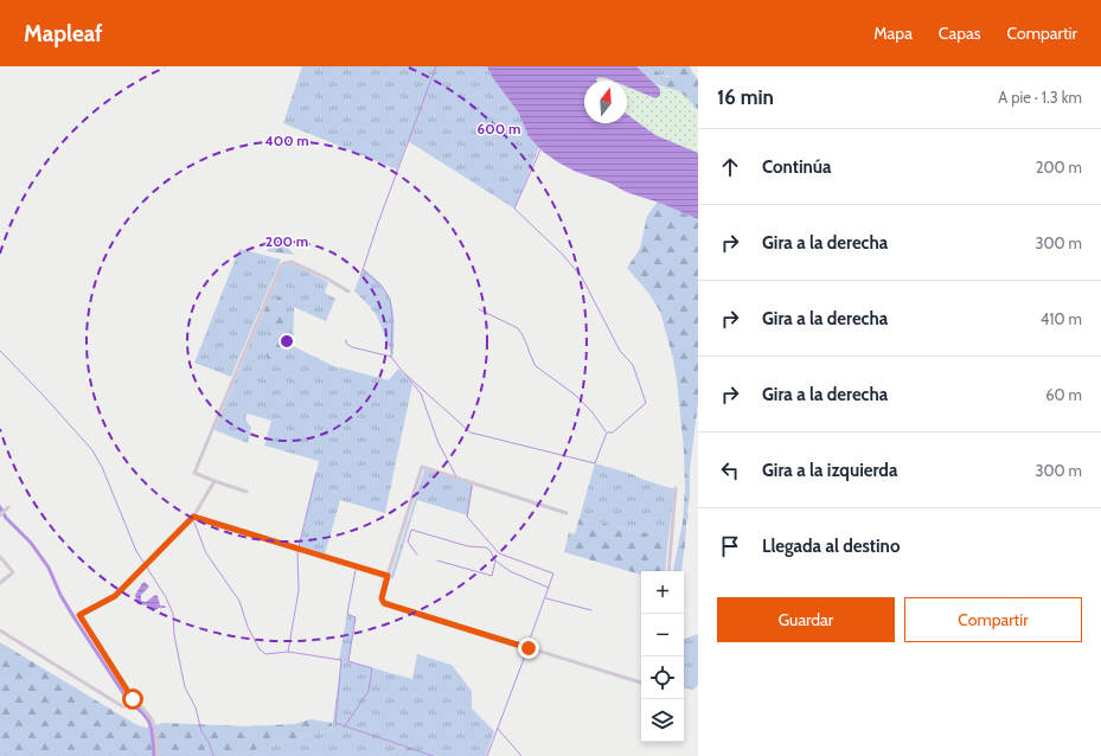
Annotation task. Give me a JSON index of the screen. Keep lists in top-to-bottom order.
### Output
{
  "north": "top",
  "page": {
    "header": "Mapleaf",
    "nav": ["Mapa", "Capas", "Compartir"],
    "heading": ["16 min", "A pie · 1.3 km"],
    "list": [
      ["Continúa", "200 m"],
      ["Gira a la derecha", "300 m"],
      ["Gira a la derecha", "410 m"],
      ["Gira a la derecha", "60 m"],
      ["Gira a la izquierda", "300 m"],
      "Llegada al destino"
    ],
    "map_buttons": ["+", "−"],
    "buttons": ["Guardar", "Compartir"]
  },
  "rings": ["600 m", "400 m", "200 m"]
}
